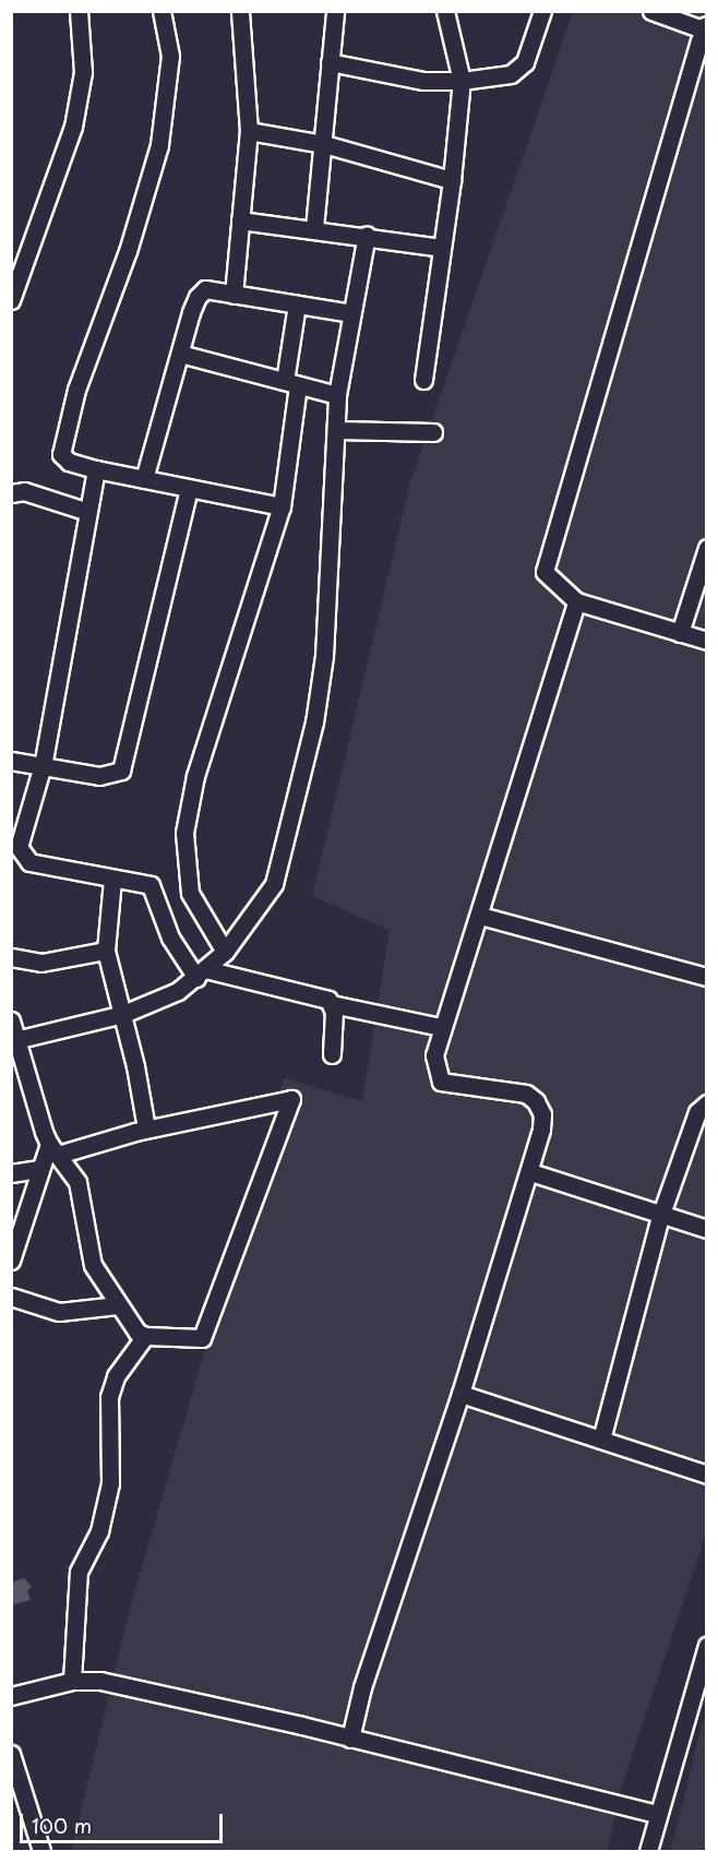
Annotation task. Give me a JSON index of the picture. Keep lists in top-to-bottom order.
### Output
{
  "scale_bar": "100 m"
}
